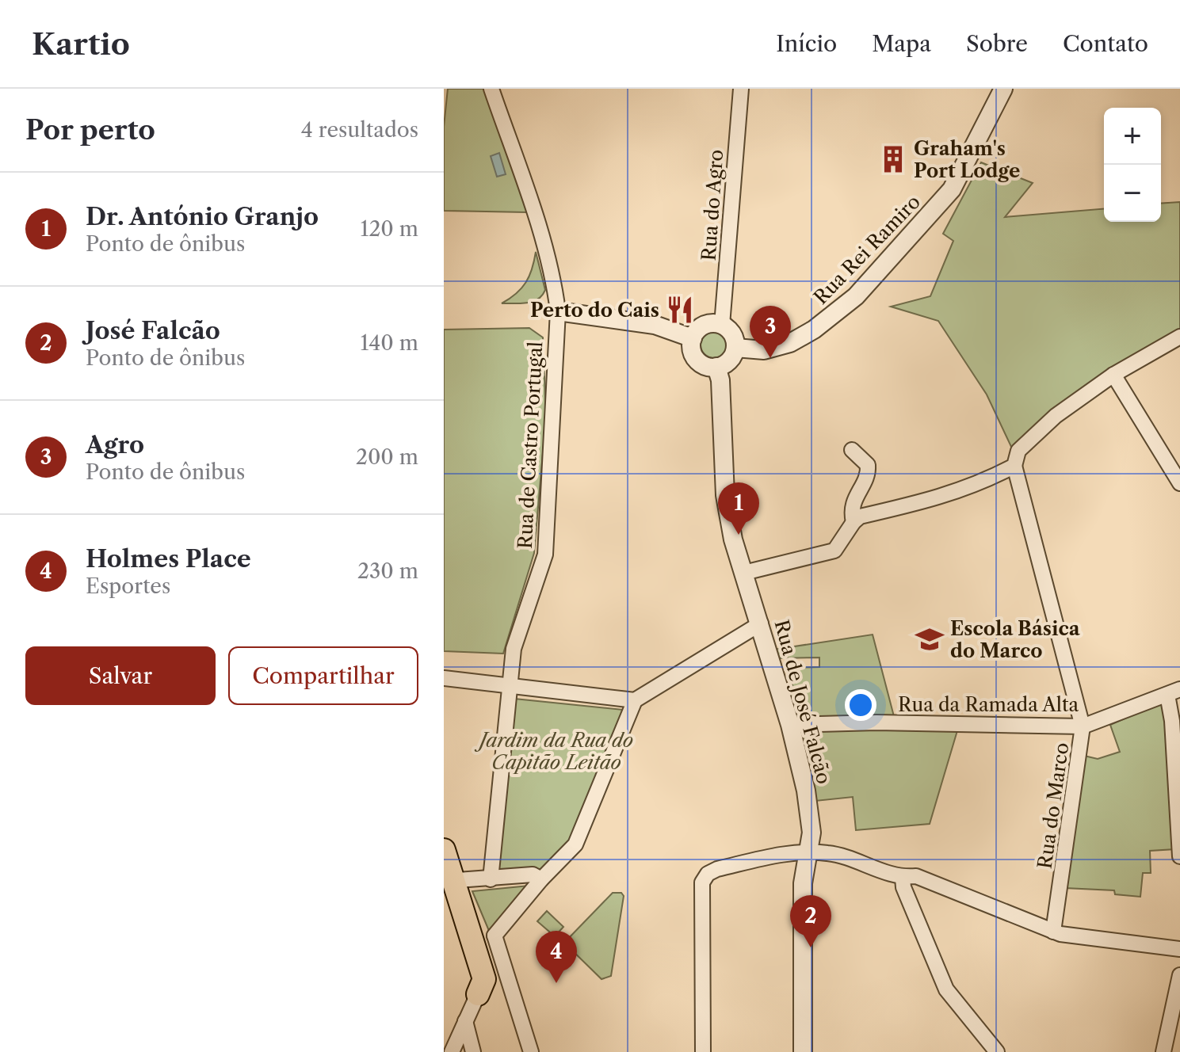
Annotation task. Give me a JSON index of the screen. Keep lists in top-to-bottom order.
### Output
{
  "streets": {
    "street": [
      "Rua do Agro",
      "Rua Rei Ramiro",
      "Rua de Castro Portugal",
      "Rua de José Falcão",
      "Rua da Ramada Alta",
      "Rua do Marco"
    ]
  },
  "crossings": [
    ["Rua do Agro", "Rua Rei Ramiro"],
    ["Rua do Agro", "Rua de José Falcão"],
    ["Rua Rei Ramiro", "Rua de José Falcão"],
    ["Rua de José Falcão", "Rua da Ramada Alta"],
    ["Rua da Ramada Alta", "Rua do Marco"]
  ],
  "parks": ["Jardim da Rua do Capitão Leitão"],
  "places": {
    "building": ["Graham's Port Lodge"],
    "restaurant": ["Perto do Cais"],
    "school or university": ["Escola Básica do Marco"]
  },
  "page": {
    "header": "Kartio",
    "nav": [
      "Início",
      "Mapa",
      "Sobre",
      "Contato"
    ],
    "heading": ["Por perto", "4 resultados"],
    "map_buttons": ["+", "−"],
    "list": [
      {
        "mark": "1",
        "name": "Dr. António Granjo",
        "note": "Ponto de ônibus",
        "value": "120 m"
      },
      {
        "mark": "2",
        "name": "José Falcão",
        "note": "Ponto de ônibus",
        "value": "140 m"
      },
      {
        "mark": "3",
        "name": "Agro",
        "note": "Ponto de ônibus",
        "value": "200 m"
      },
      {
        "mark": "4",
        "name": "Holmes Place",
        "note": "Esportes",
        "value": "230 m"
      }
    ],
    "pins": [
      "3",
      "1",
      "2",
      "4"
    ],
    "buttons": ["Salvar", "Compartilhar"]
  }
}
